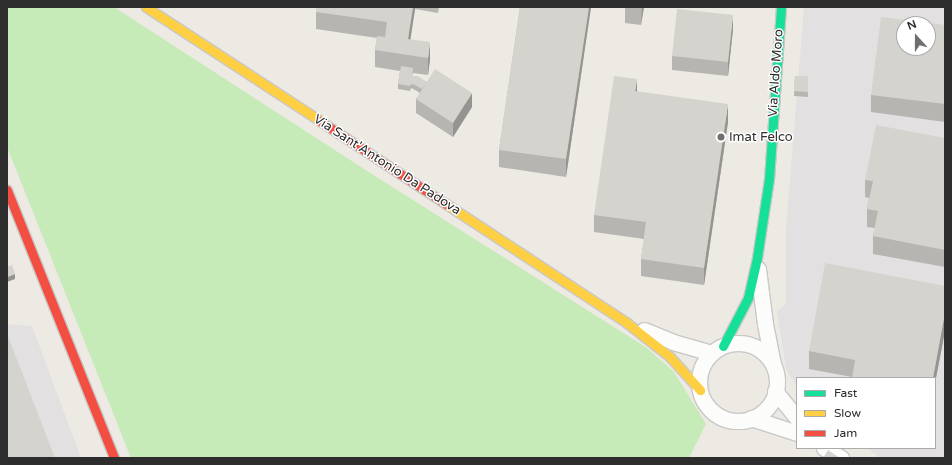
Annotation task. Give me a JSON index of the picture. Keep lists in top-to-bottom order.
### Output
{
  "streets": {
    "street": ["Via Aldo Moro", "Via Sant'Antonio Da Padova"]
  },
  "crossings": [
    ["Via Aldo Moro", "Via Sant'Antonio Da Padova"]
  ],
  "places": ["Imat Felco"],
  "legend": ["Fast", "Slow", "Jam"],
  "north": "top"
}
